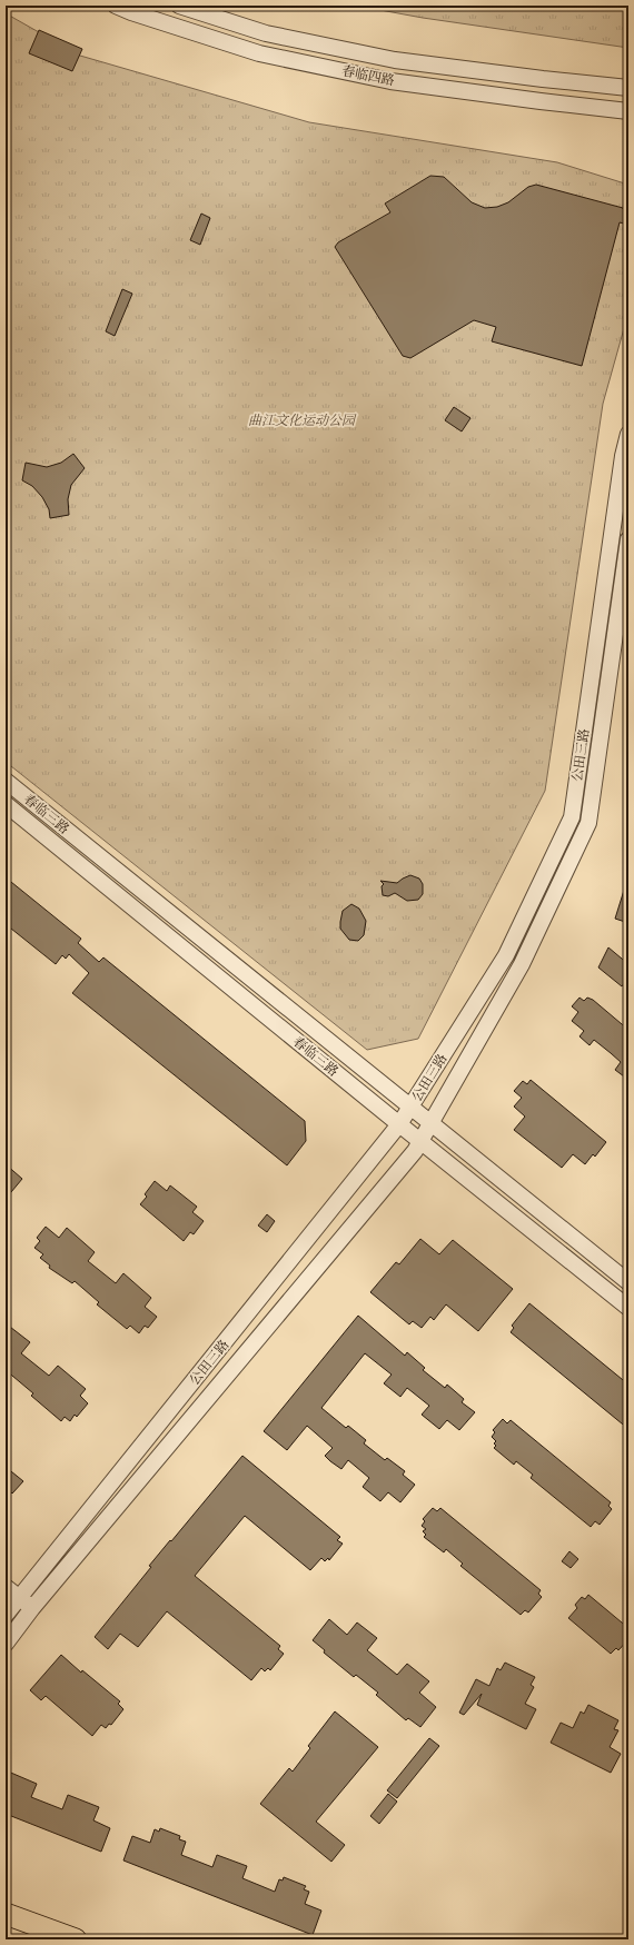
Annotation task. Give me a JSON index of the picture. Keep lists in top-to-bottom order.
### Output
{
  "streets": {
    "street": ["春临四路", "公田三路", "春临三路"]
  },
  "crossings": [
    ["公田三路", "春临三路"]
  ],
  "parks": ["曲江文化运动公园"]
}
